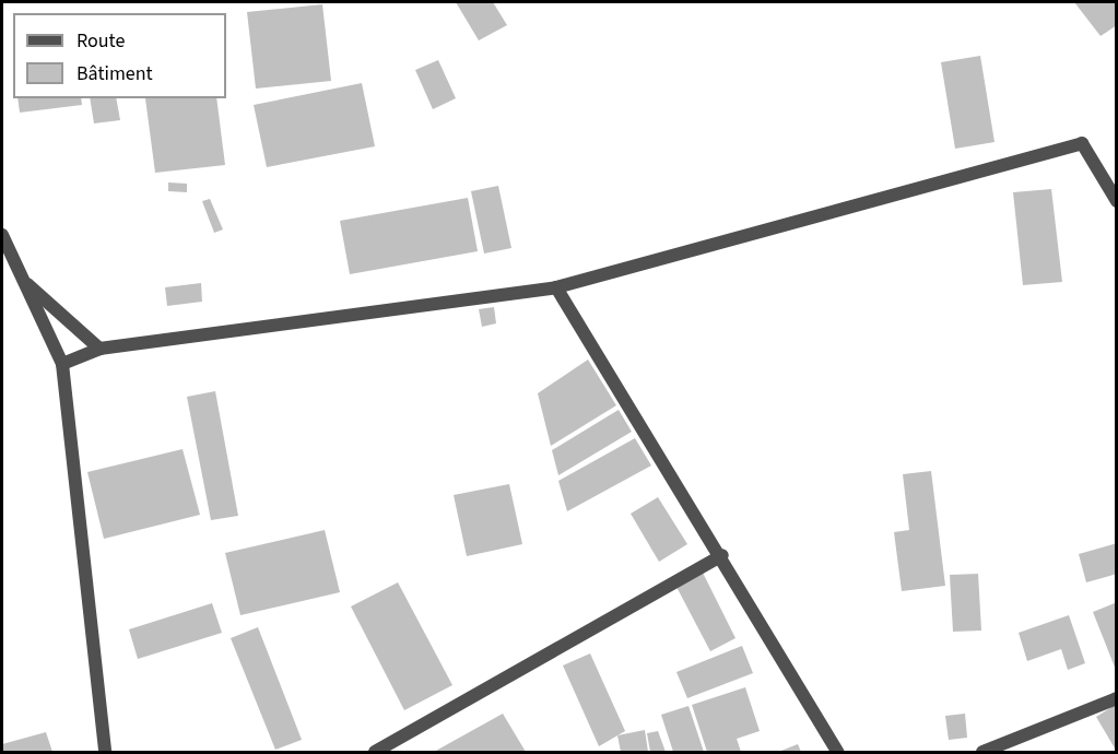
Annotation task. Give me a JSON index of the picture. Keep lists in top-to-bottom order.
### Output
{
  "legend": ["Route", "Bâtiment"]
}
